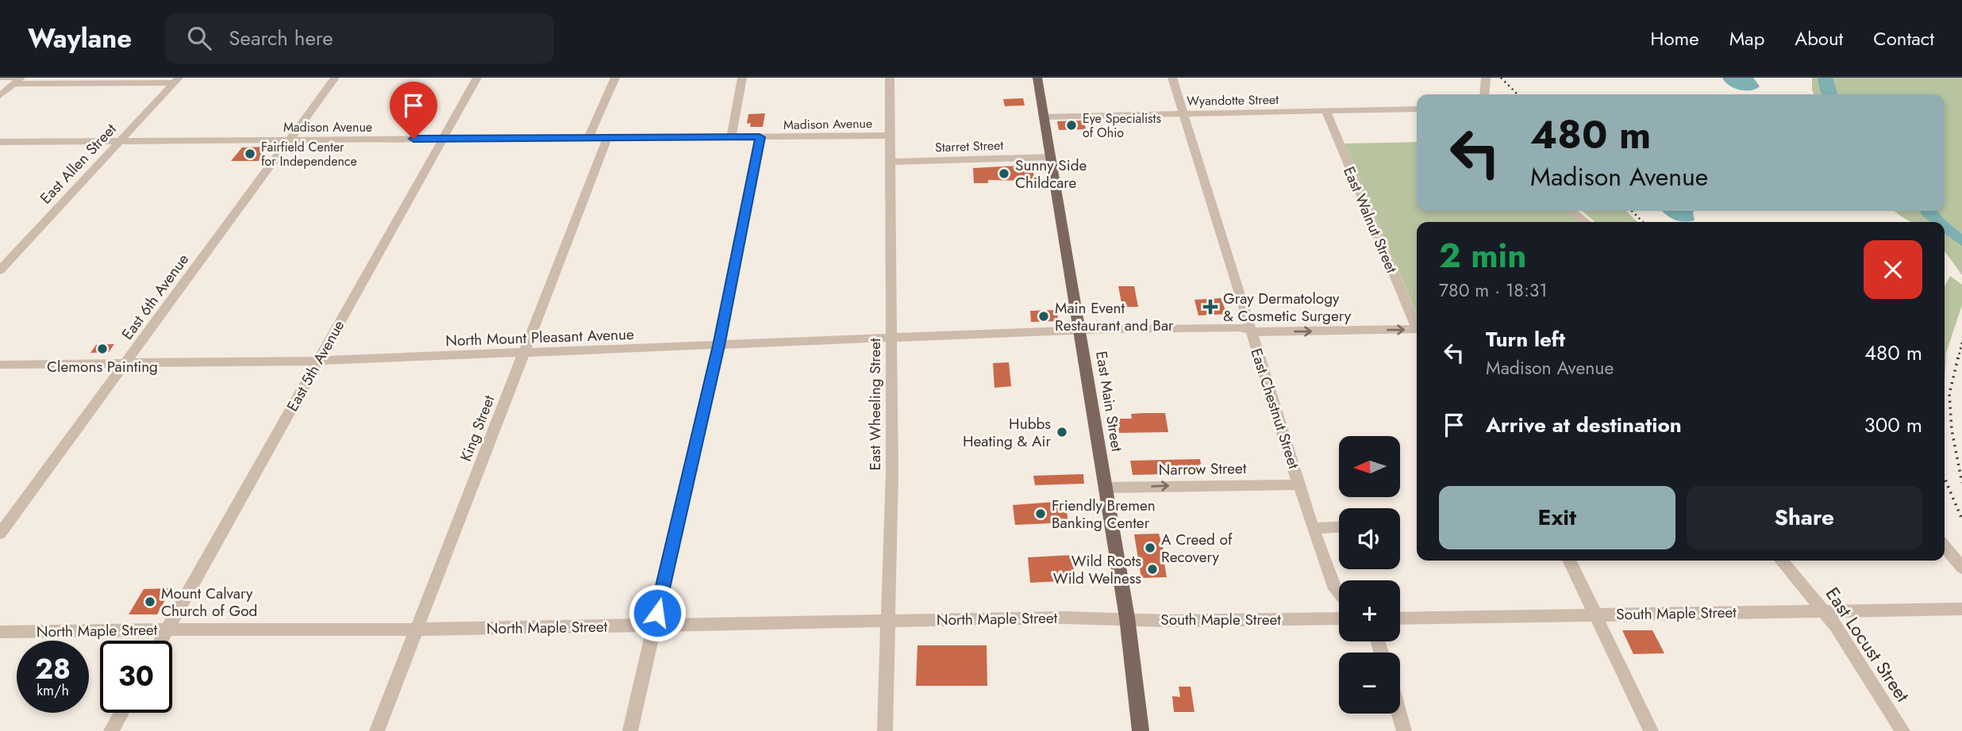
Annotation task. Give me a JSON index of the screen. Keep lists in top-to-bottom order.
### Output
{
  "streets": {
    "main road": ["East Main Street"],
    "street": [
      "Wyandotte Street",
      "Madison Avenue",
      "Starret Street",
      "East Allen Street",
      "East Walnut Street",
      "East 6th Avenue",
      "North Mount Pleasant Avenue",
      "East 5th Avenue",
      "East Wheeling Street",
      "East Chestnut Street",
      "King Street",
      "Narrow Street",
      "South Maple Street",
      "North Maple Street",
      "East Locust Street"
    ]
  },
  "crossings": [
    ["Wyandotte Street", "East Walnut Street"],
    ["Wyandotte Street", "East Main Street"],
    ["Wyandotte Street", "East Chestnut Street"],
    ["Madison Avenue", "East Allen Street"],
    ["Madison Avenue", "East 6th Avenue"],
    ["Madison Avenue", "East 5th Avenue"],
    ["Madison Avenue", "East Wheeling Street"],
    ["Madison Avenue", "King Street"],
    ["Starret Street", "East Main Street"],
    ["Starret Street", "East Wheeling Street"],
    ["East 6th Avenue", "North Mount Pleasant Avenue"],
    ["North Mount Pleasant Avenue", "East 5th Avenue"],
    ["North Mount Pleasant Avenue", "East Main Street"],
    ["North Mount Pleasant Avenue", "East Wheeling Street"],
    ["North Mount Pleasant Avenue", "East Chestnut Street"],
    ["North Mount Pleasant Avenue", "King Street"],
    ["East 5th Avenue", "North Maple Street"],
    ["East Main Street", "Narrow Street"],
    ["East Main Street", "South Maple Street"],
    ["East Main Street", "North Maple Street"],
    ["East Wheeling Street", "North Maple Street"],
    ["East Chestnut Street", "Narrow Street"],
    ["King Street", "North Maple Street"],
    ["South Maple Street", "North Maple Street"],
    ["South Maple Street", "East Locust Street"]
  ],
  "one_way": ["Narrow Street"],
  "places": {
    "other": [
      "Eye Specialists of Ohio",
      "Fairfield Center for Independence",
      "Sunny Side Childcare",
      "Main Event Restaurant and Bar",
      "Clemons Painting",
      "Hubbs Heating & Air",
      "Friendly Bremen Banking Center",
      "A Creed of Recovery",
      "Wild Roots Wild Welness",
      "Mount Calvary Church of God"
    ],
    "health": ["Gray Dermatology & Cosmetic Surgery"]
  },
  "north": "left",
  "page": {
    "header": "Waylane",
    "search": "Search here",
    "nav": [
      "Home",
      "Map",
      "About",
      "Contact"
    ],
    "turn": ["480 m", "Madison Avenue"],
    "heading": ["2 min", "780 m · 18:31"],
    "list": [
      {
        "name": "Turn left",
        "note": "Madison Avenue",
        "value": "480 m"
      },
      {
        "name": "Arrive at destination",
        "value": "300 m"
      }
    ],
    "map_buttons": ["+", "−"],
    "buttons": ["Exit", "Share"],
    "speed": "28 km/h",
    "limit": "30"
  }
}
